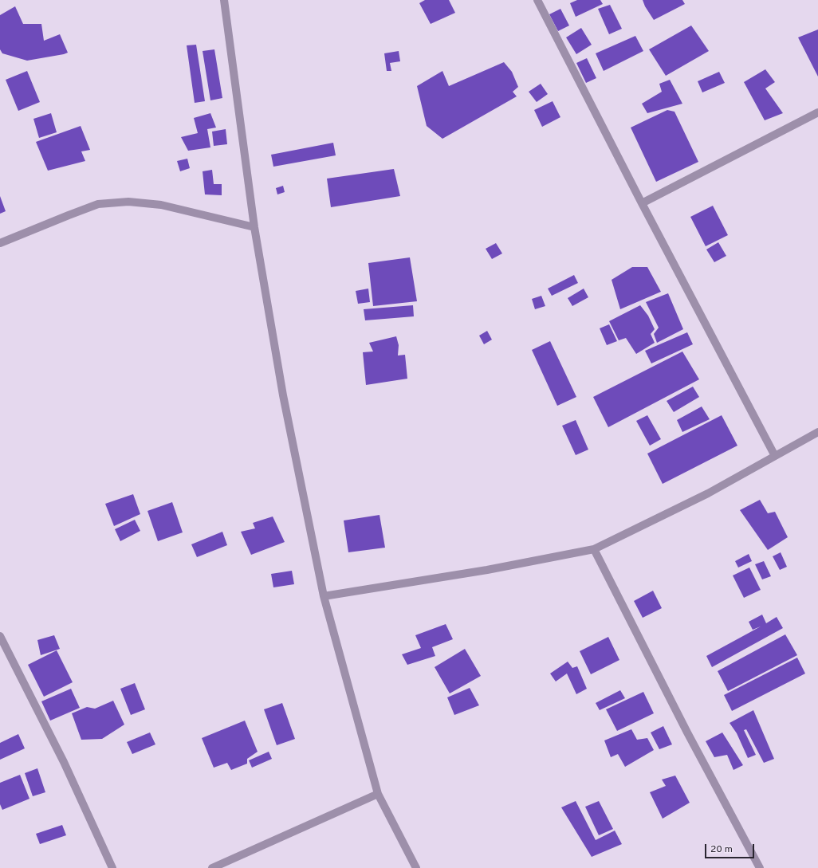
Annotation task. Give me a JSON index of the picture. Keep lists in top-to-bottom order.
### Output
{
  "scale_bar": "20 m"
}
